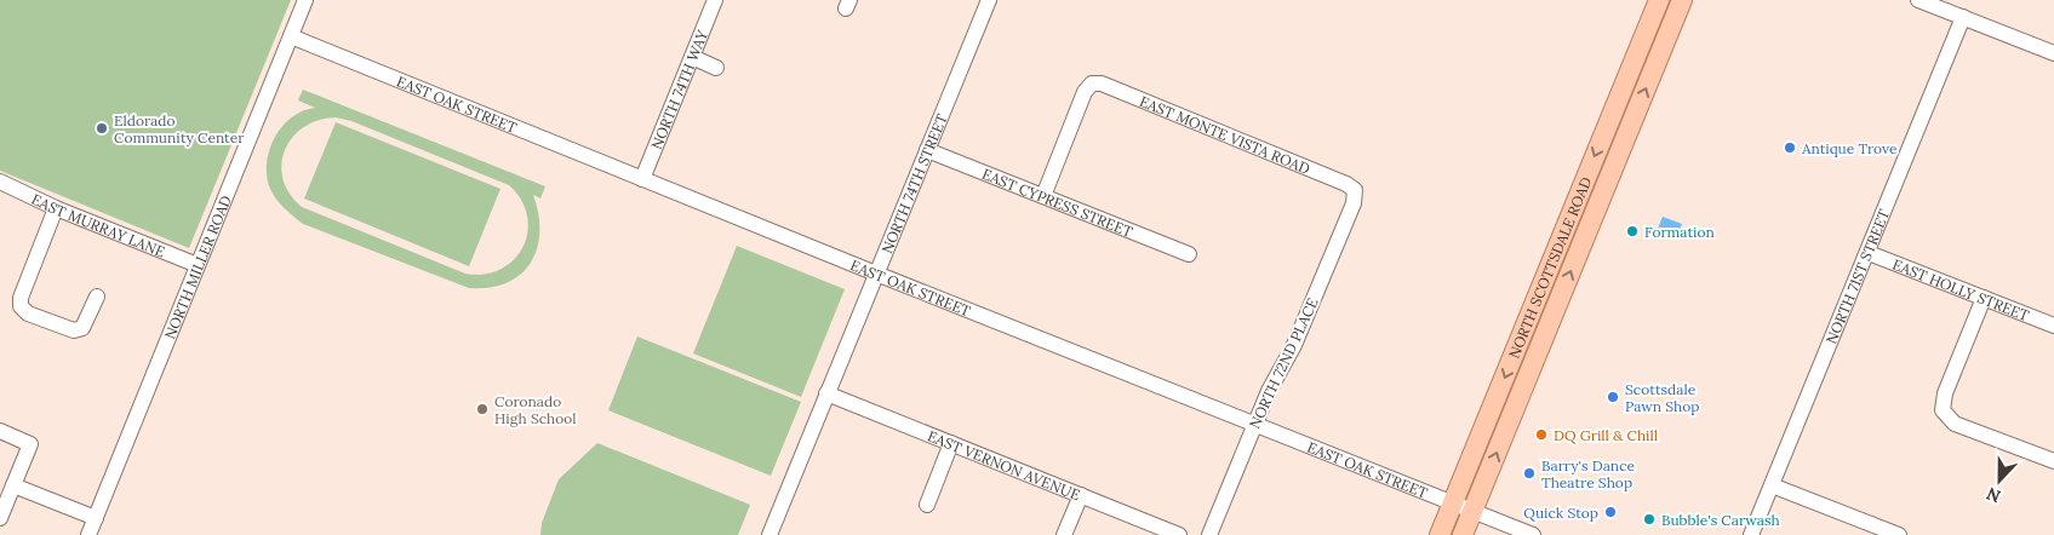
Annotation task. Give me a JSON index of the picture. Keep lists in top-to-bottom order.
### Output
{
  "streets": {
    "main road": ["NORTH SCOTTSDALE ROAD"],
    "street": [
      "NORTH 74TH WAY",
      "EAST OAK STREET",
      "EAST MONTE VISTA ROAD",
      "NORTH 74TH STREET",
      "EAST CYPRESS STREET",
      "EAST MURRAY LANE",
      "NORTH MILLER ROAD",
      "NORTH 71ST STREET",
      "EAST HOLLY STREET",
      "NORTH 72ND PLACE",
      "EAST VERNON AVENUE"
    ]
  },
  "crossings": [
    ["NORTH 74TH WAY", "EAST OAK STREET"],
    ["EAST OAK STREET", "NORTH 74TH STREET"],
    ["EAST OAK STREET", "NORTH MILLER ROAD"],
    ["EAST OAK STREET", "NORTH SCOTTSDALE ROAD"],
    ["EAST OAK STREET", "NORTH 72ND PLACE"],
    ["EAST MONTE VISTA ROAD", "EAST CYPRESS STREET"],
    ["EAST MONTE VISTA ROAD", "NORTH 72ND PLACE"],
    ["NORTH 74TH STREET", "EAST CYPRESS STREET"],
    ["NORTH 74TH STREET", "EAST VERNON AVENUE"],
    ["EAST MURRAY LANE", "NORTH MILLER ROAD"],
    ["NORTH 71ST STREET", "EAST HOLLY STREET"]
  ],
  "places": [
    "Eldorado Community Center",
    "Antique Trove",
    "Formation",
    "Scottsdale Pawn Shop",
    "Coronado High School",
    "DQ Grill & Chill",
    "Barry's Dance Theatre Shop",
    "Quick Stop",
    "Bubble's Carwash"
  ],
  "north": "bottom"
}
